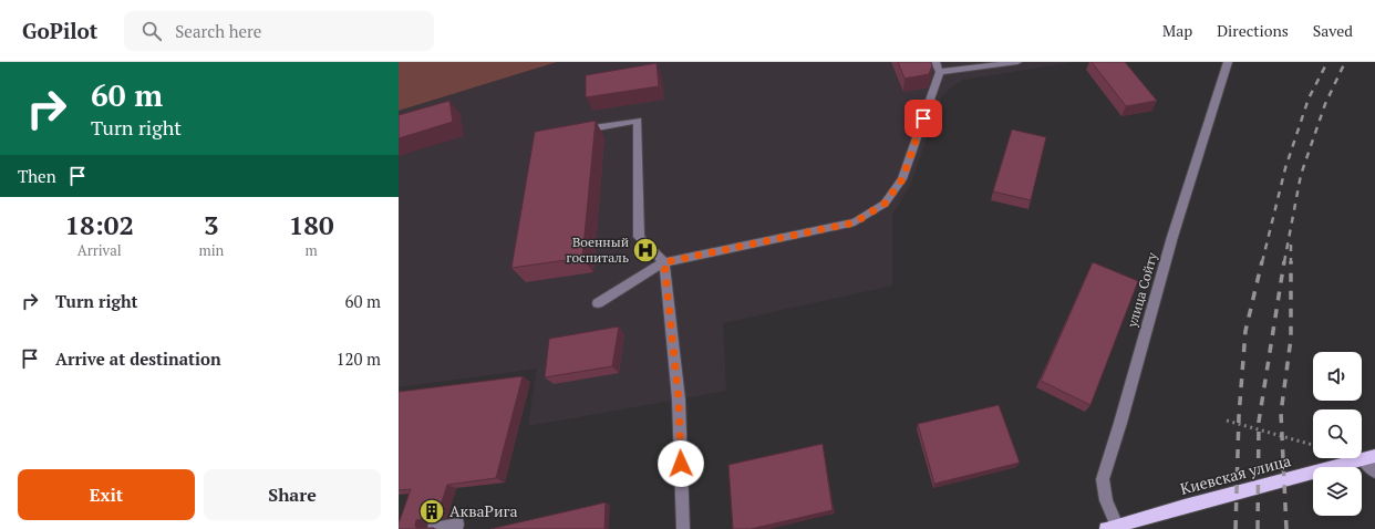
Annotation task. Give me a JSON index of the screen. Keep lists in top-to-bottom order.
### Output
{
  "streets": {
    "main road": ["Киевская улица"],
    "street": ["улица Сойту"]
  },
  "crossings": [
    ["улица Сойту", "Киевская улица"]
  ],
  "places": {
    "hospital": ["Военный госпиталь"],
    "building": ["АкваРига"]
  },
  "page": {
    "header": "GoPilot",
    "search": "Search here",
    "nav": ["Map", "Directions", "Saved"],
    "turn": ["60 m", "Turn right"],
    "then": "Then",
    "eta": [
      "18:02",
      "Arrival",
      "3",
      "min",
      "180",
      "m"
    ],
    "list": [
      {
        "name": "Turn right",
        "value": "60 m"
      },
      {
        "name": "Arrive at destination",
        "value": "120 m"
      }
    ],
    "buttons": ["Exit", "Share"]
  }
}
